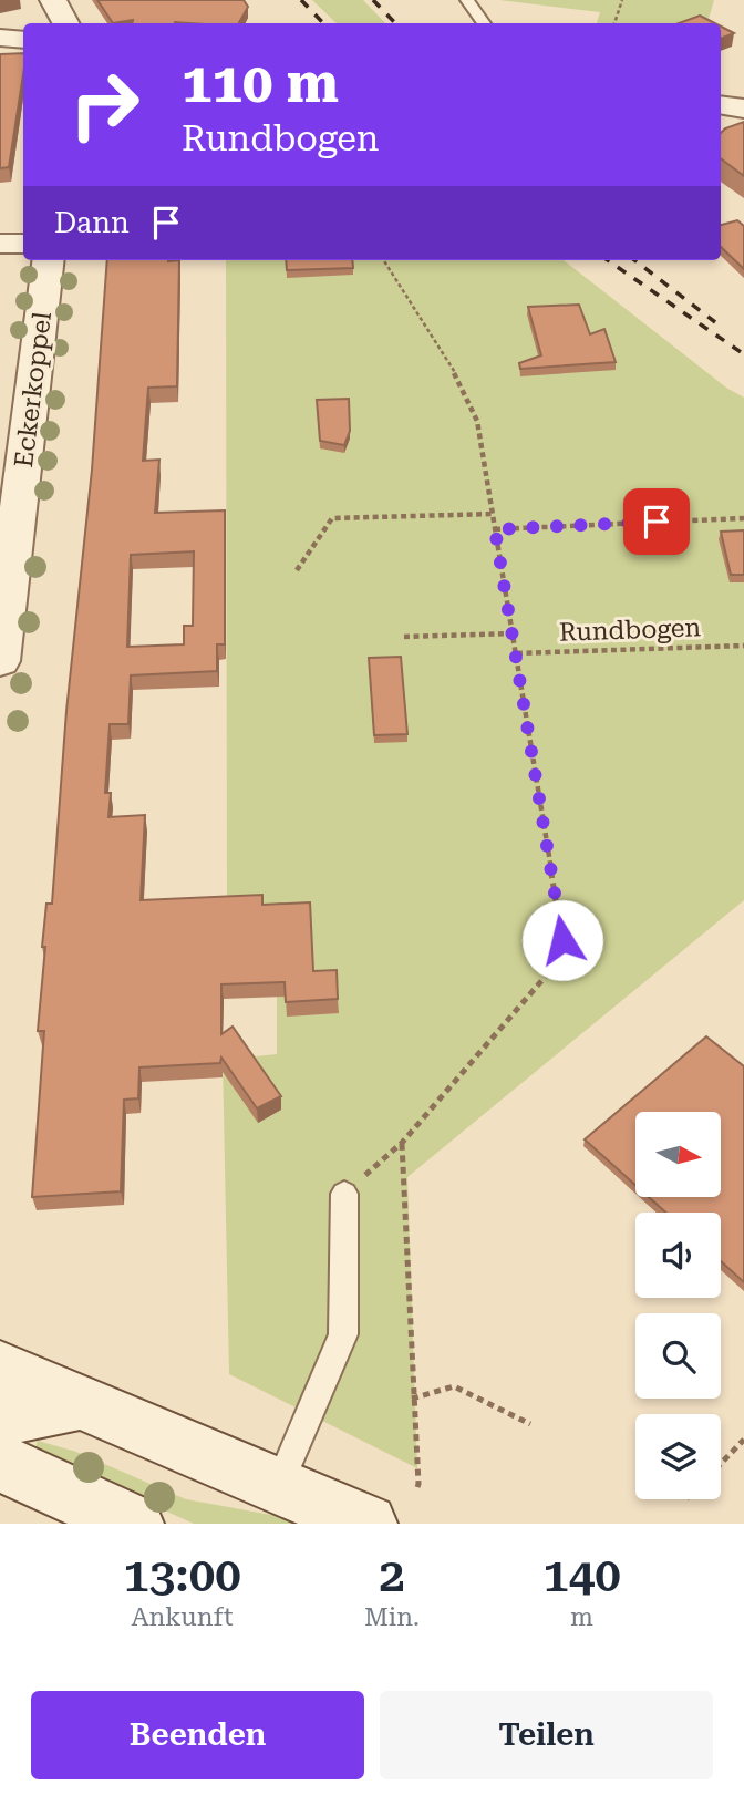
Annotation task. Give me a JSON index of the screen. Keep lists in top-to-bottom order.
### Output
{
  "streets": {
    "street": ["Eckerkoppel"],
    "path": ["Rundbogen"]
  },
  "north": "right",
  "page": {
    "turn": ["110 m", "Rundbogen"],
    "then": "Dann",
    "eta": [
      "13:00",
      "Ankunft",
      "2",
      "Min.",
      "140",
      "m"
    ],
    "buttons": ["Beenden", "Teilen"]
  }
}
